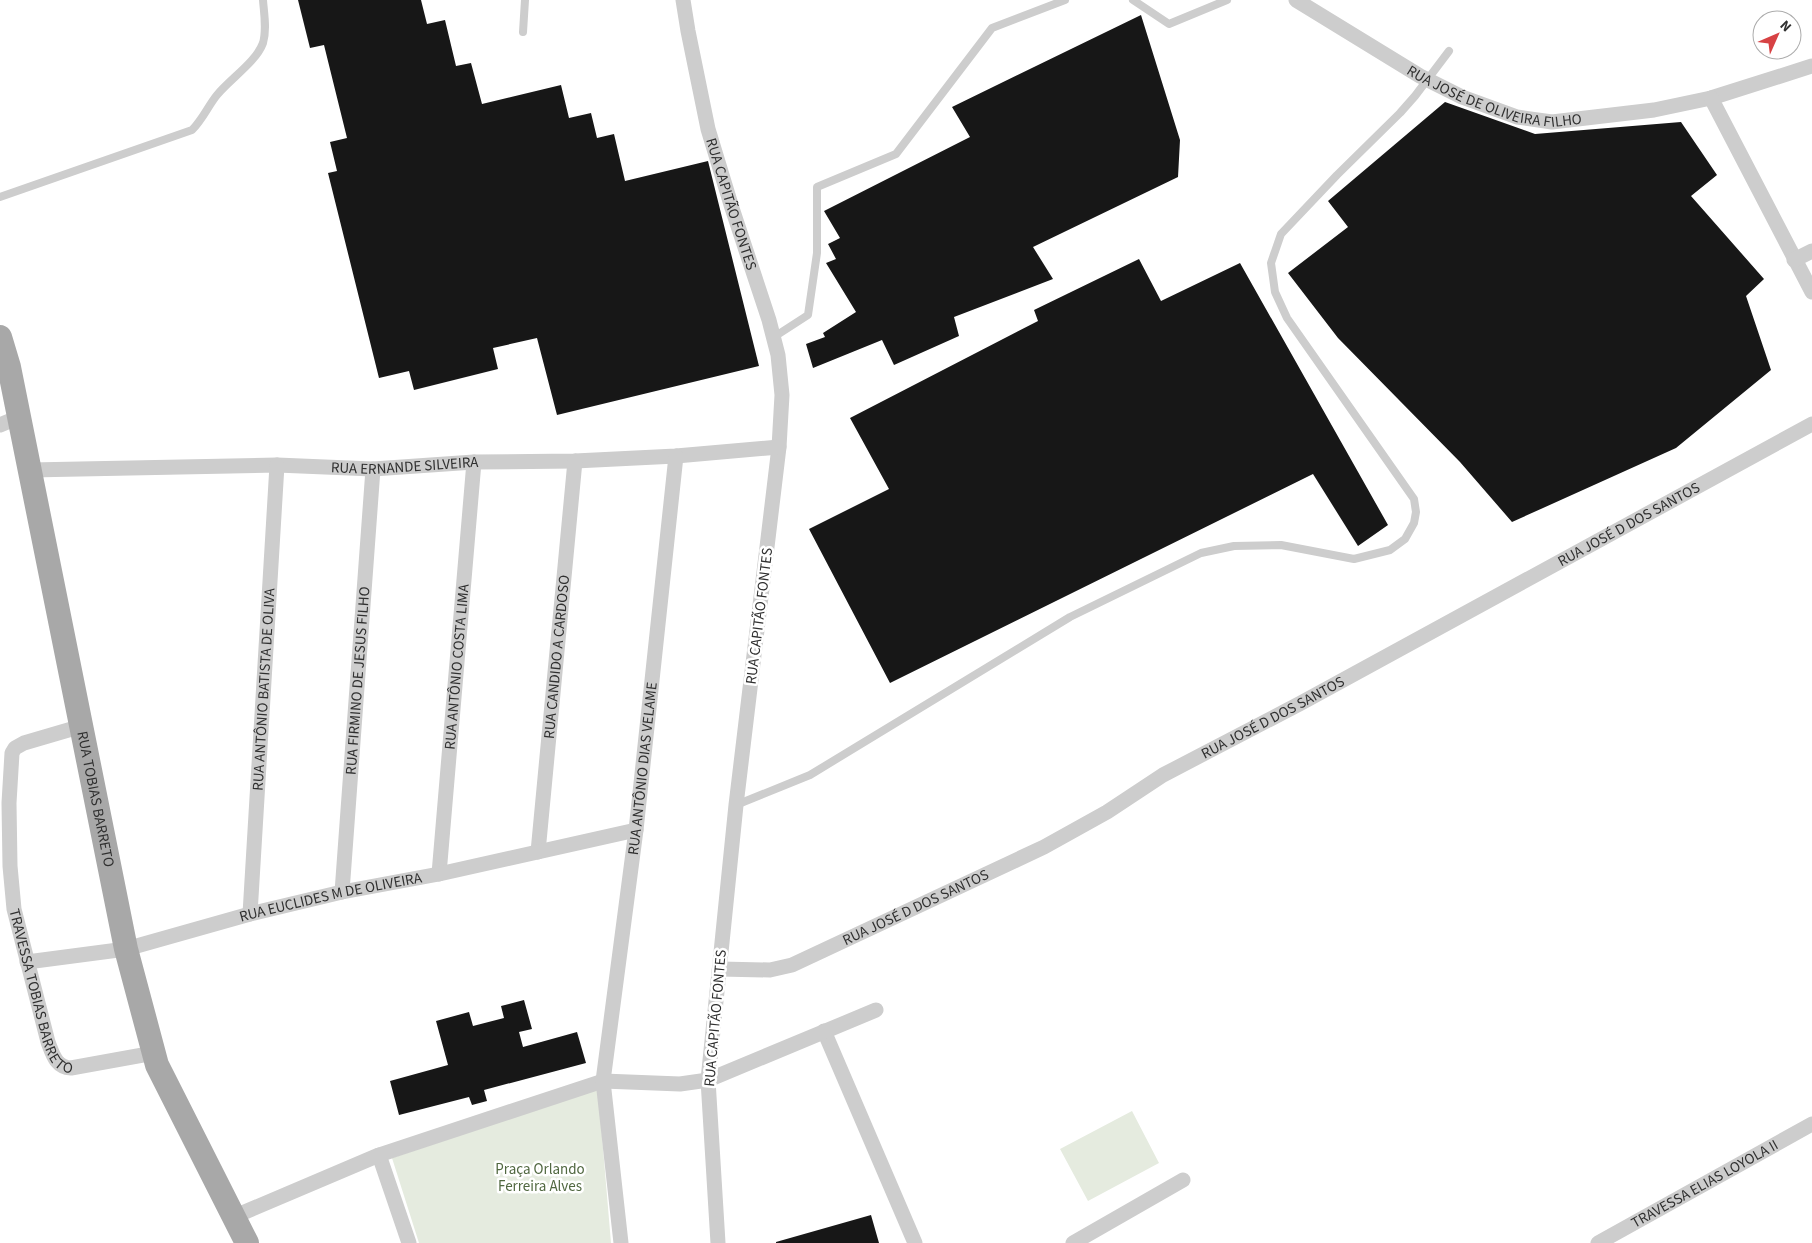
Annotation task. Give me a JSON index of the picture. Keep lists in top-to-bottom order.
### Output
{
  "streets": {
    "main road": ["RUA TOBIAS BARRETO"],
    "street": [
      "RUA JOSÉ DE OLIVEIRA FILHO",
      "RUA CAPITÃO FONTES",
      "RUA ERNANDE SILVEIRA",
      "RUA JOSÉ D DOS SANTOS",
      "RUA CANDIDO A CARDOSO",
      "RUA ANTÔNIO COSTA LIMA",
      "RUA FIRMINO DE JESUS FILHO",
      "RUA ANTÔNIO BATISTA DE OLIVA",
      "RUA ANTÔNIO DIAS VELAME",
      "RUA EUCLIDES M DE OLIVEIRA",
      "TRAVESSA TOBIAS BARRETO",
      "TRAVESSA ELIAS LOYOLA II"
    ]
  },
  "crossings": [
    ["RUA CAPITÃO FONTES", "RUA ERNANDE SILVEIRA"],
    ["RUA CAPITÃO FONTES", "RUA JOSÉ D DOS SANTOS"],
    ["RUA ERNANDE SILVEIRA", "RUA CANDIDO A CARDOSO"],
    ["RUA ERNANDE SILVEIRA", "RUA ANTÔNIO COSTA LIMA"],
    ["RUA ERNANDE SILVEIRA", "RUA FIRMINO DE JESUS FILHO"],
    ["RUA ERNANDE SILVEIRA", "RUA ANTÔNIO BATISTA DE OLIVA"],
    ["RUA ERNANDE SILVEIRA", "RUA ANTÔNIO DIAS VELAME"],
    ["RUA ERNANDE SILVEIRA", "RUA TOBIAS BARRETO"],
    ["RUA CANDIDO A CARDOSO", "RUA EUCLIDES M DE OLIVEIRA"],
    ["RUA ANTÔNIO COSTA LIMA", "RUA EUCLIDES M DE OLIVEIRA"],
    ["RUA FIRMINO DE JESUS FILHO", "RUA EUCLIDES M DE OLIVEIRA"],
    ["RUA ANTÔNIO BATISTA DE OLIVA", "RUA EUCLIDES M DE OLIVEIRA"],
    ["RUA ANTÔNIO DIAS VELAME", "RUA EUCLIDES M DE OLIVEIRA"],
    ["RUA TOBIAS BARRETO", "RUA EUCLIDES M DE OLIVEIRA"],
    ["RUA TOBIAS BARRETO", "TRAVESSA TOBIAS BARRETO"],
    ["RUA EUCLIDES M DE OLIVEIRA", "TRAVESSA TOBIAS BARRETO"]
  ],
  "parks": ["Praça Orlando Ferreira Alves"],
  "north": "top right"
}
